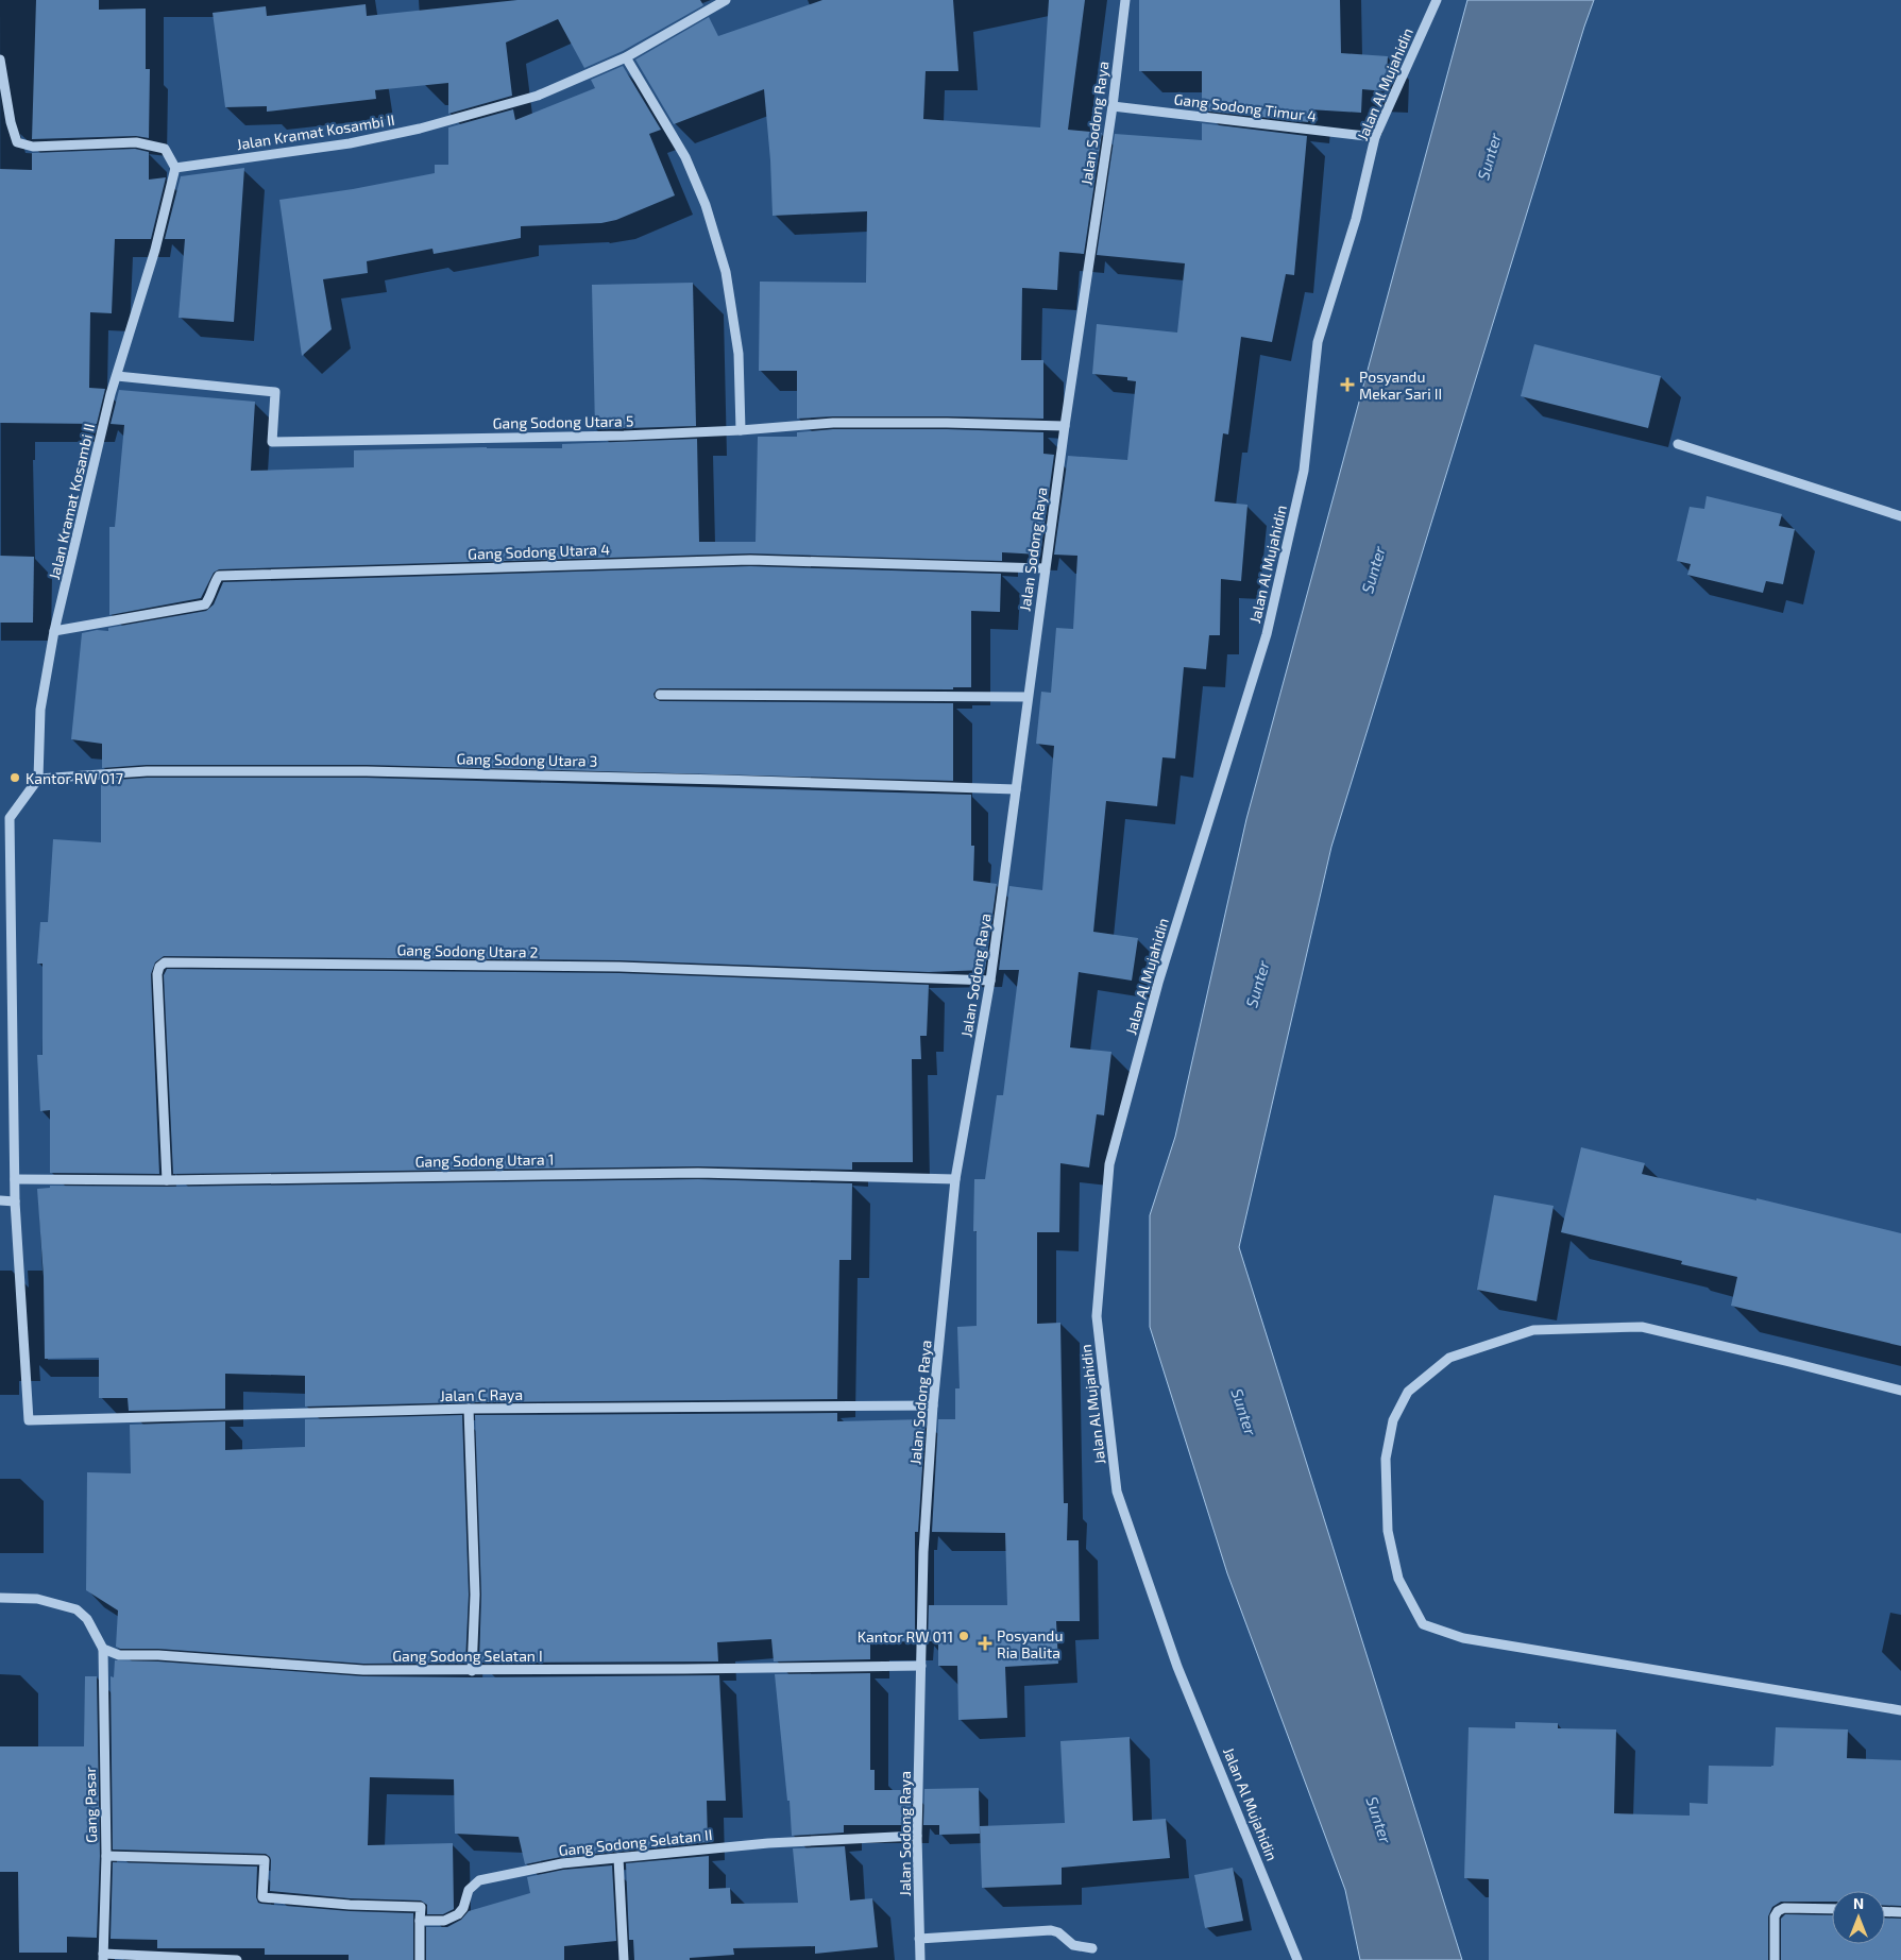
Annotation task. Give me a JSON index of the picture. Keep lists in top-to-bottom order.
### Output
{
  "streets": {
    "street": [
      "Jalan Al Mujahidin",
      "Gang Sodong Timur 4",
      "Jalan Sodong Raya",
      "Jalan Kramat Kosambi II",
      "Gang Sodong Utara 5",
      "Gang Sodong Utara 4",
      "Gang Sodong Utara 3",
      "Gang Sodong Utara 2",
      "Gang Sodong Utara 1",
      "Jalan C Raya",
      "Gang Sodong Selatan I",
      "Gang Pasar",
      "Gang Sodong Selatan II"
    ]
  },
  "crossings": [
    ["Jalan Al Mujahidin", "Gang Sodong Timur 4"],
    ["Gang Sodong Timur 4", "Jalan Sodong Raya"],
    ["Jalan Sodong Raya", "Gang Sodong Utara 5"],
    ["Jalan Sodong Raya", "Gang Sodong Utara 4"],
    ["Jalan Sodong Raya", "Gang Sodong Utara 3"],
    ["Jalan Sodong Raya", "Gang Sodong Utara 2"],
    ["Jalan Sodong Raya", "Gang Sodong Utara 1"],
    ["Jalan Sodong Raya", "Jalan C Raya"],
    ["Jalan Sodong Raya", "Gang Sodong Selatan I"],
    ["Jalan Sodong Raya", "Gang Sodong Selatan II"],
    ["Jalan Kramat Kosambi II", "Gang Sodong Utara 5"],
    ["Jalan Kramat Kosambi II", "Gang Sodong Utara 4"],
    ["Jalan Kramat Kosambi II", "Gang Sodong Utara 3"],
    ["Gang Sodong Utara 2", "Gang Sodong Utara 1"],
    ["Gang Sodong Selatan I", "Gang Pasar"]
  ],
  "water": ["Sunter"],
  "places": {
    "health": ["Posyandu Mekar Sari II", "Posyandu Ria Balita"],
    "other": ["Kantor RW 017", "Kantor RW 011"]
  },
  "north": "top"
}
